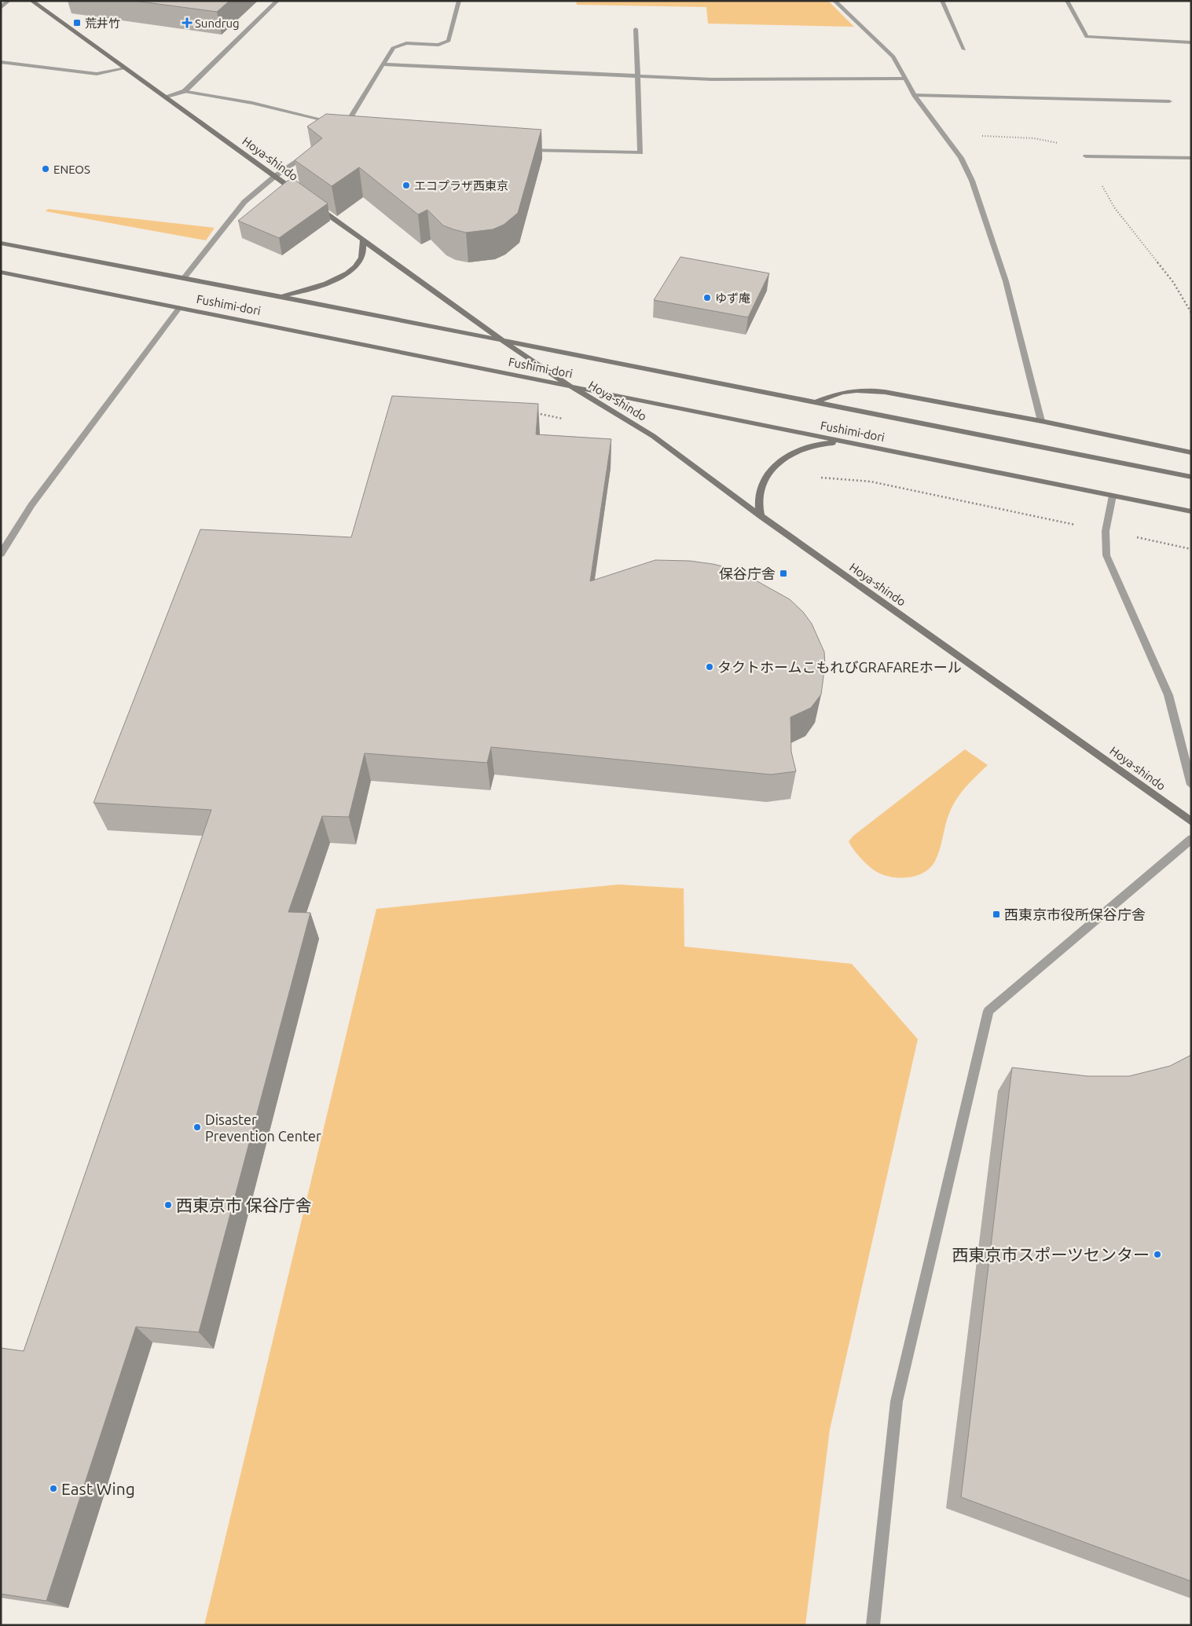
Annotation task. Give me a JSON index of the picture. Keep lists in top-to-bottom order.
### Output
{
  "streets": {
    "main road": ["Hoya-shindo", "Fushimi-dori"]
  },
  "crossings": [
    ["Hoya-shindo", "Fushimi-dori"]
  ],
  "places": {
    "transit": ["荒井竹", "保谷庁舎", "西東京市役所保谷庁舎"],
    "health": ["Sundrug"],
    "other": [
      "ENEOS",
      "エコプラザ西東京",
      "ゆず庵",
      "タクトホームこもれびGRAFAREホール",
      "Disaster Prevention Center",
      "西東京市 保谷庁舎",
      "西東京市スポーツセンター",
      "East Wing"
    ]
  }
}
